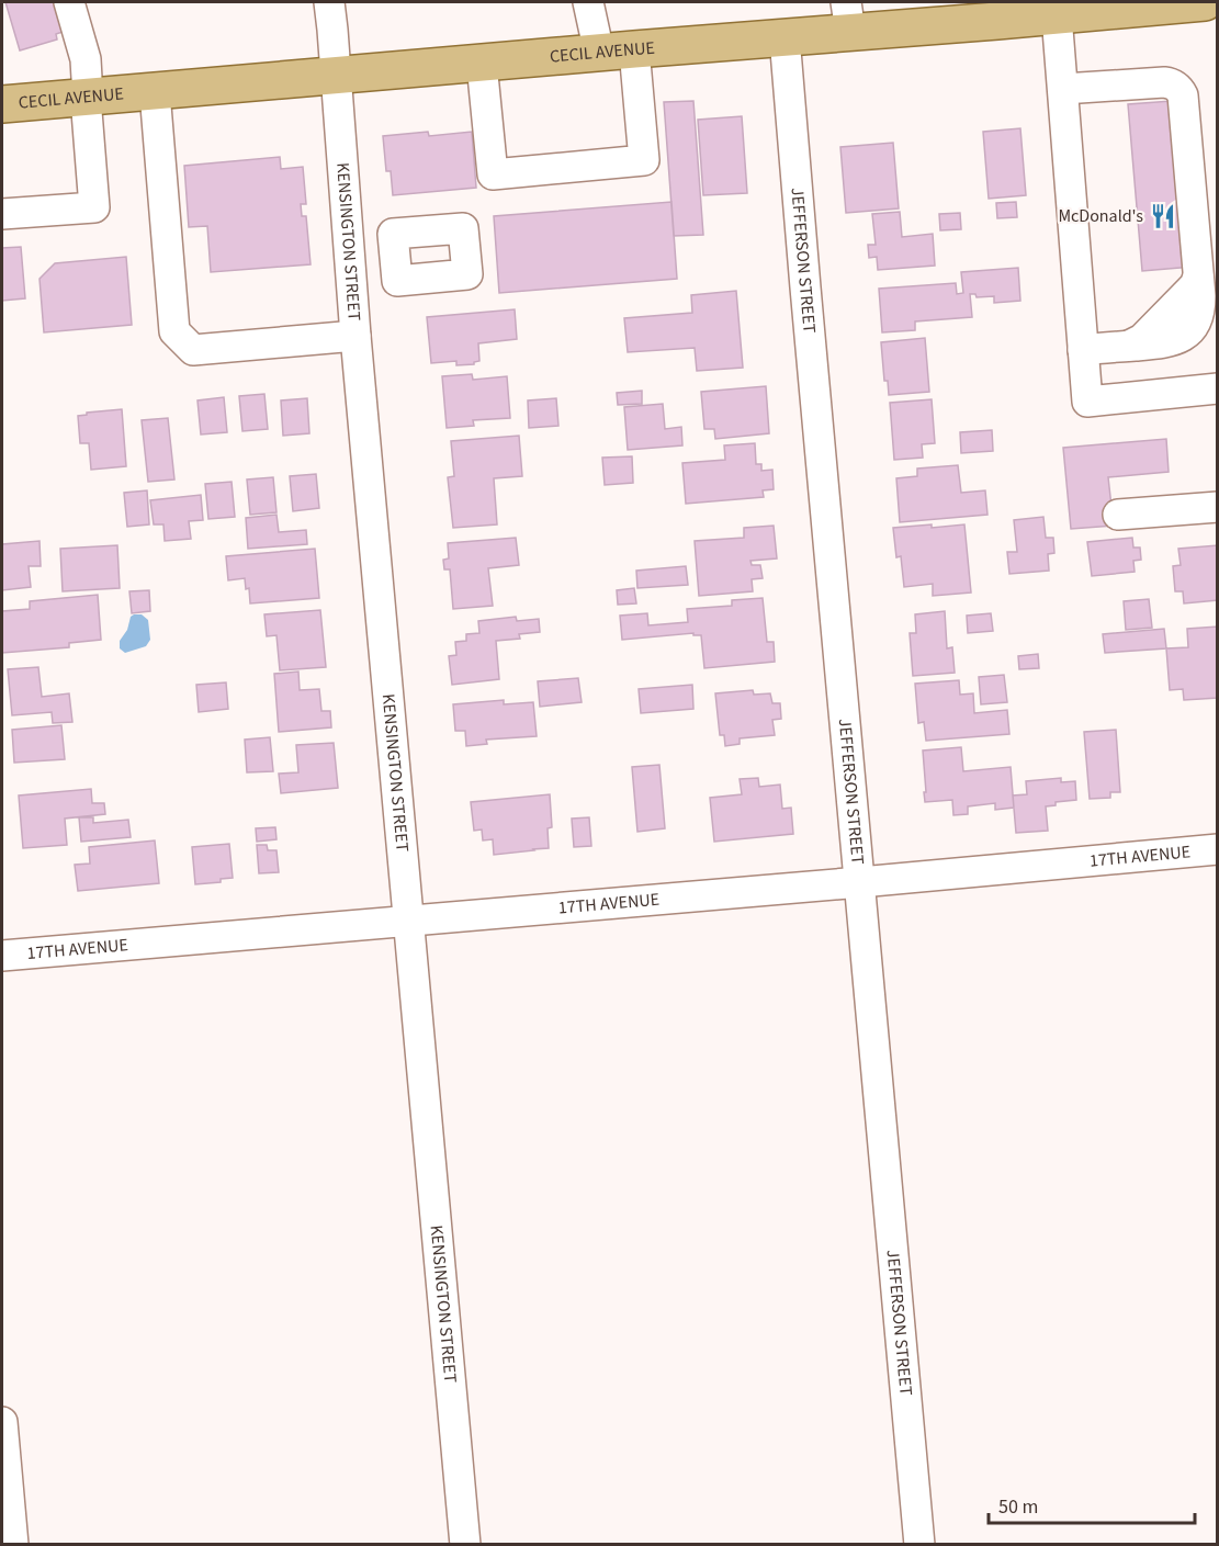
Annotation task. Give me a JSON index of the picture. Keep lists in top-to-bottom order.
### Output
{
  "streets": {
    "main road": ["CECIL AVENUE"],
    "street": ["KENSINGTON STREET", "JEFFERSON STREET", "17TH AVENUE"]
  },
  "crossings": [
    ["CECIL AVENUE", "KENSINGTON STREET"],
    ["CECIL AVENUE", "JEFFERSON STREET"],
    ["KENSINGTON STREET", "17TH AVENUE"],
    ["JEFFERSON STREET", "17TH AVENUE"]
  ],
  "places": {
    "restaurant": ["McDonald's"]
  },
  "scale_bar": "50 m"
}
